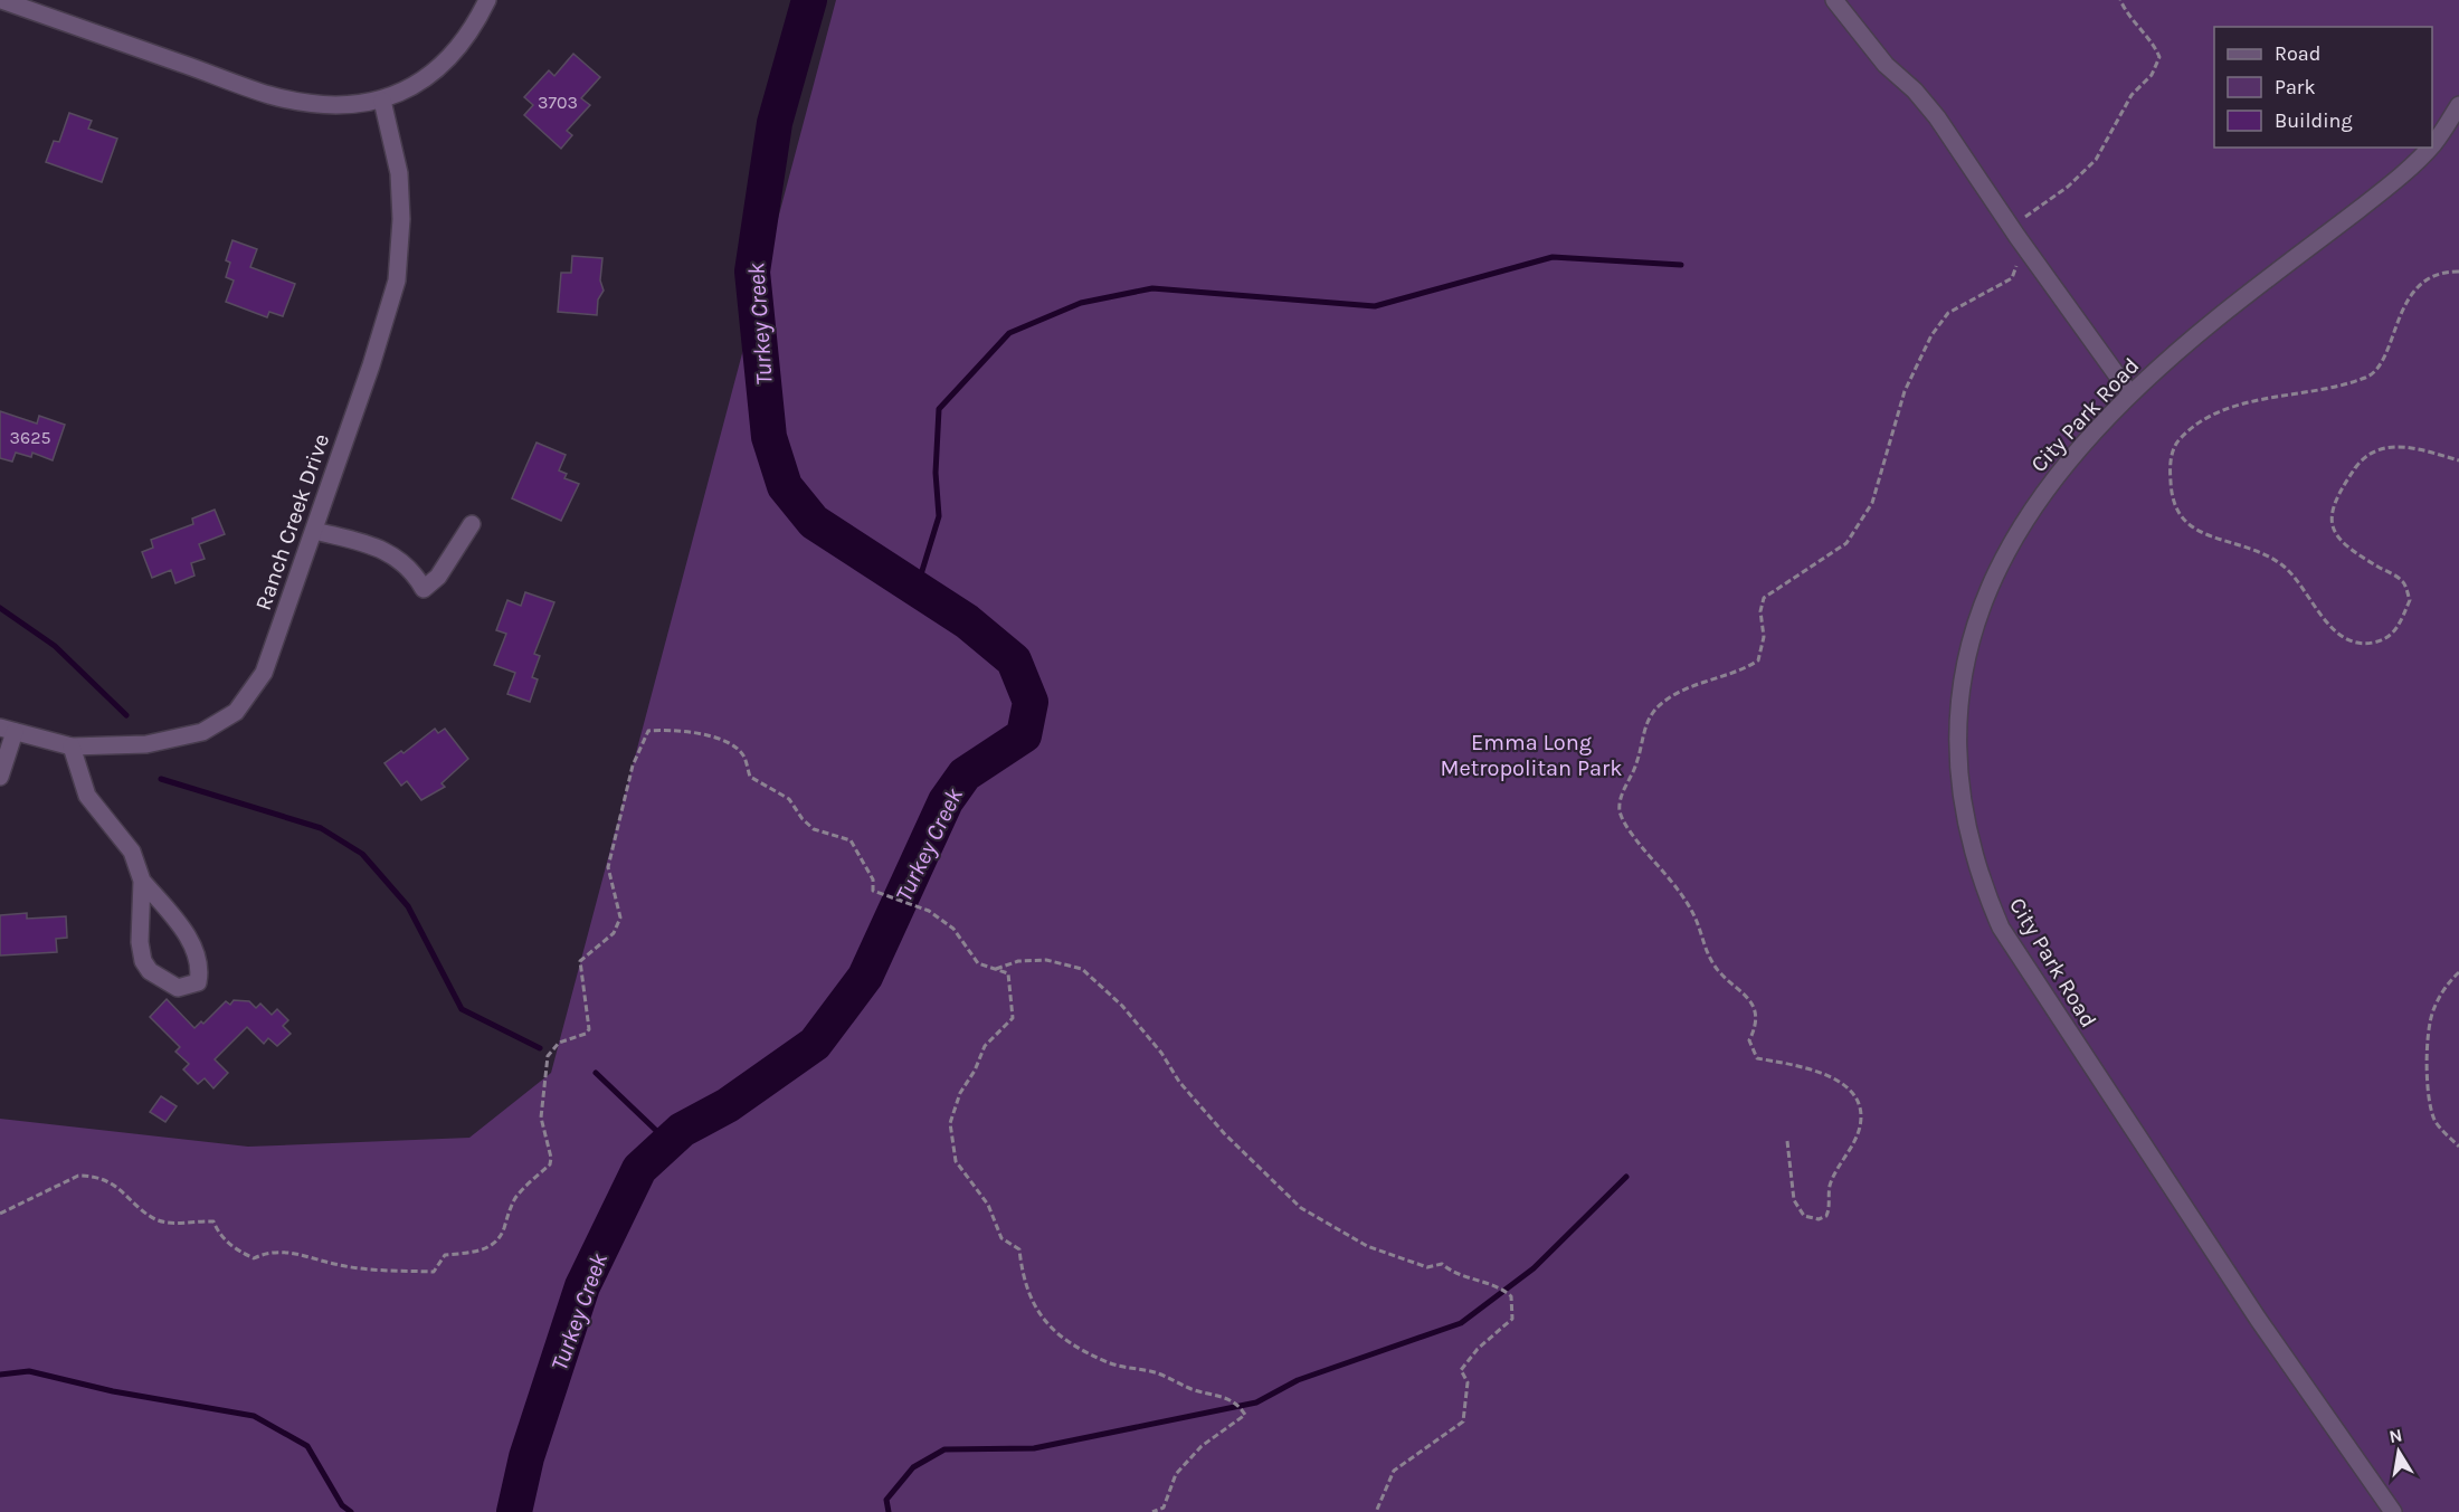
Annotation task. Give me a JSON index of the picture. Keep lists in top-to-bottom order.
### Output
{
  "streets": {
    "street": ["City Park Road", "Ranch Creek Drive"]
  },
  "water": ["Turkey Creek"],
  "parks": ["Emma Long Metropolitan Park"],
  "house_numbers": ["3703", "3625"],
  "legend": ["Road", "Park", "Building"],
  "north": "top"
}
